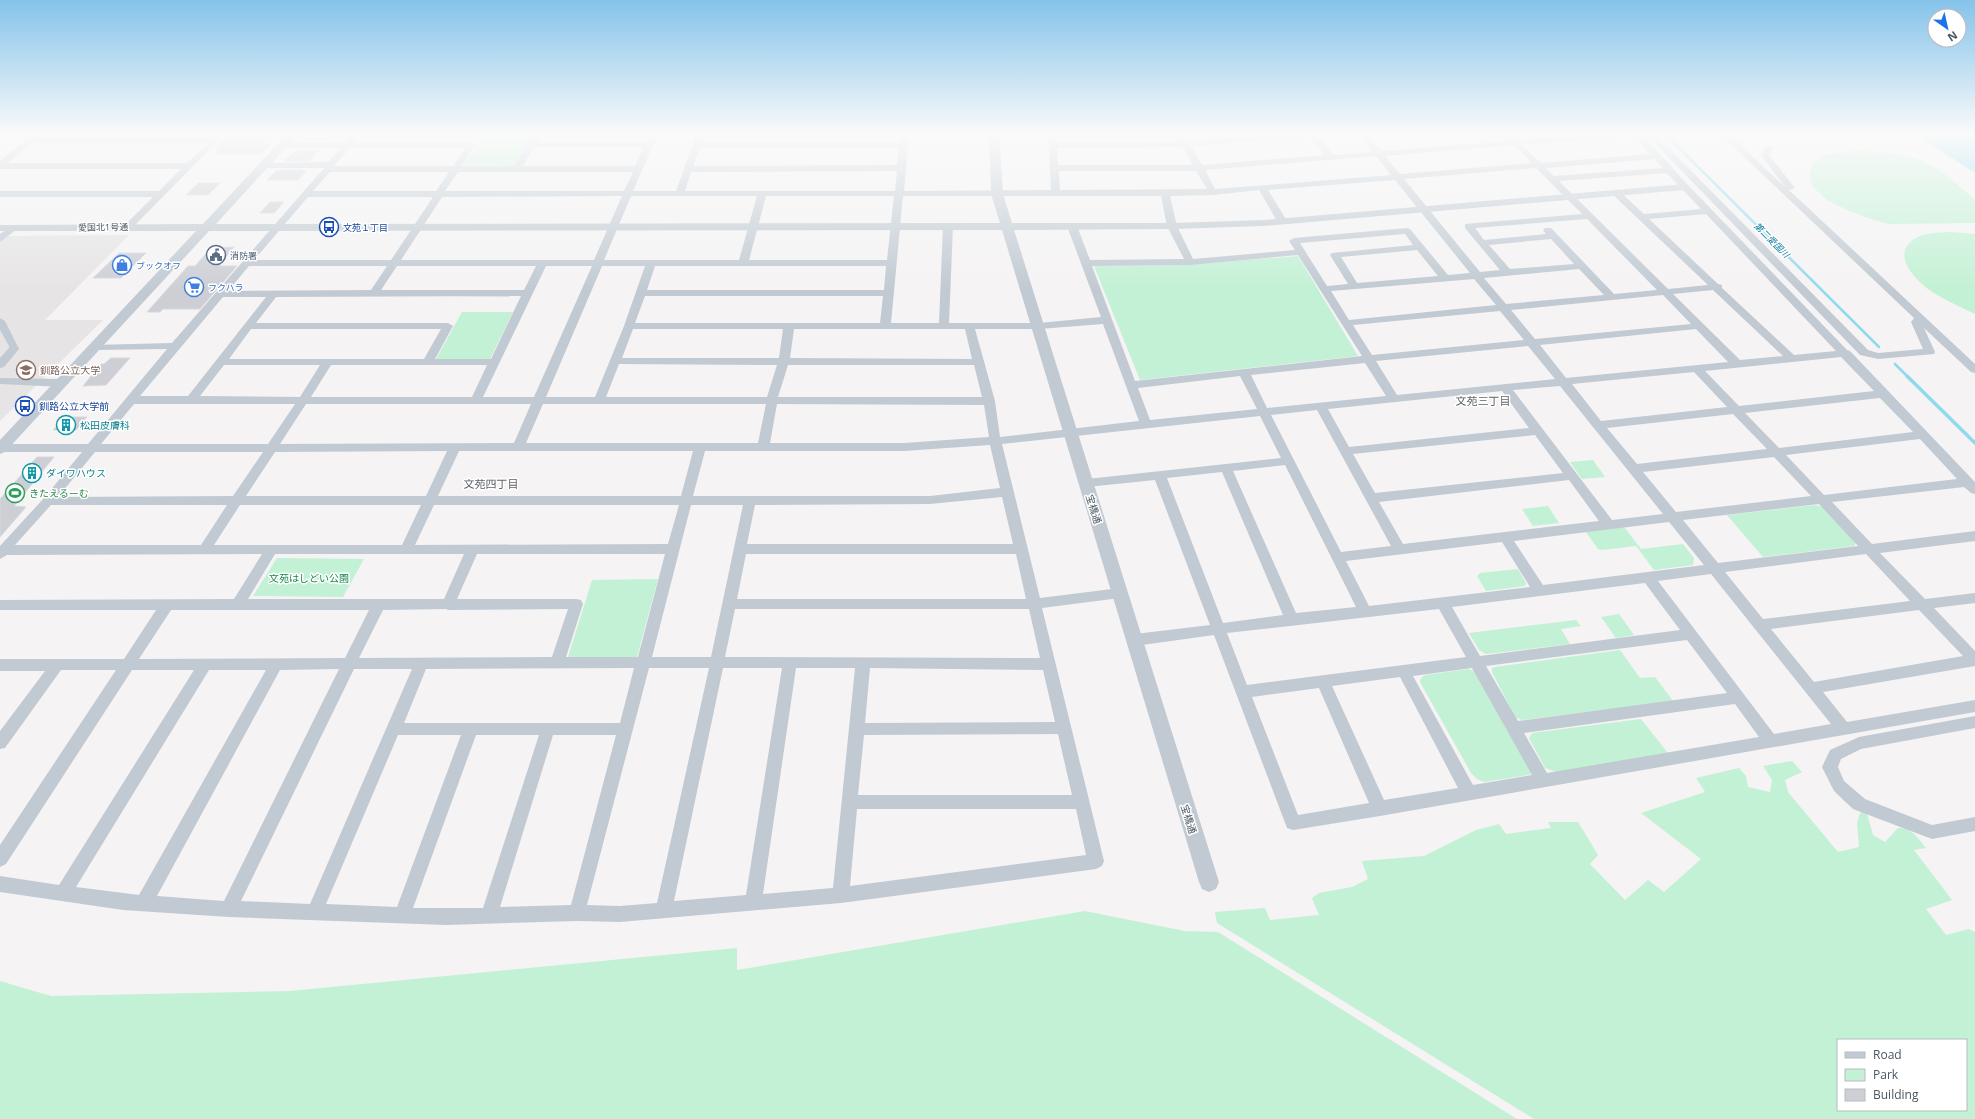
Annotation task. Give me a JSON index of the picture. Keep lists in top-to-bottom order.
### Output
{
  "streets": {
    "street": ["愛国北1号通", "宝橋通"]
  },
  "crossings": [
    ["愛国北1号通", "宝橋通"]
  ],
  "districts": ["文苑三丁目", "文苑四丁目"],
  "water": ["第二愛国川"],
  "parks": ["文苑はしどい公園"],
  "places": {
    "bus stop": ["文苑１丁目", "釧路公立大学前"],
    "public building": ["消防署"],
    "shop": ["ブックオフ"],
    "supermarket": ["フクハラ"],
    "school or university": ["釧路公立大学"],
    "building": ["松田皮膚科", "ダイワハウス"],
    "sports": ["きたえるーむ"]
  },
  "legend": ["Road", "Park", "Building"],
  "north": "bottom right"
}
